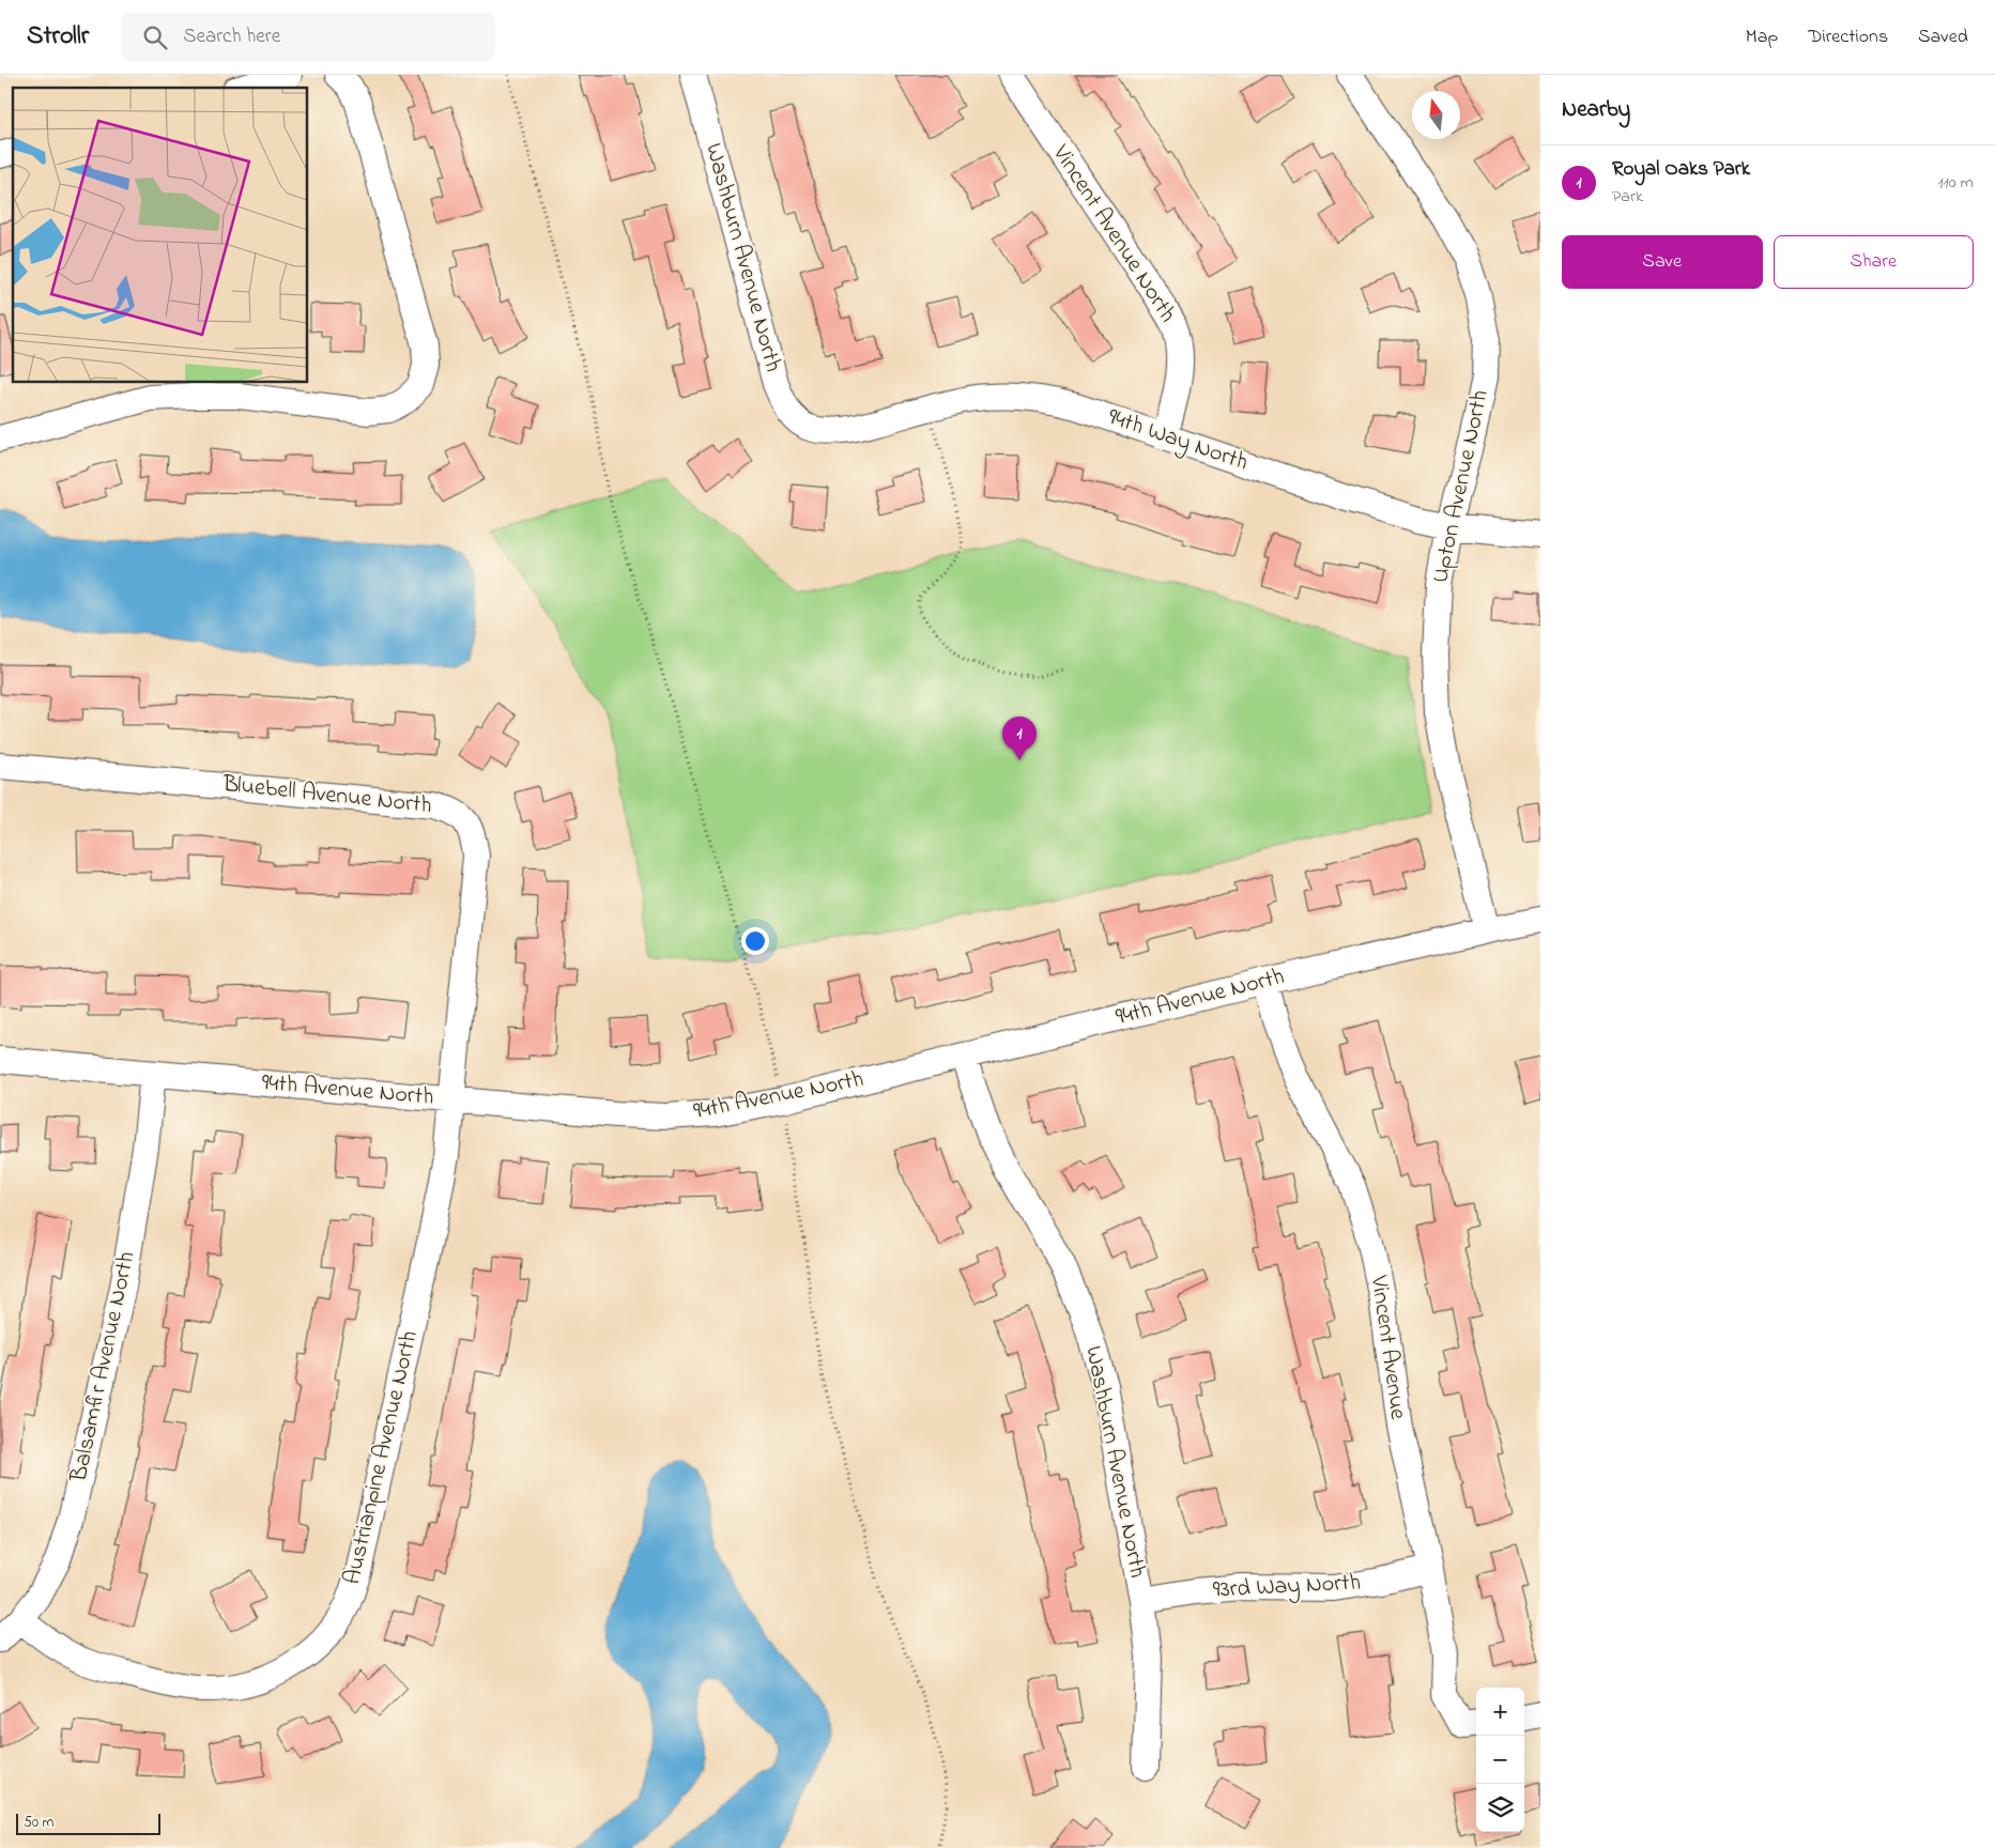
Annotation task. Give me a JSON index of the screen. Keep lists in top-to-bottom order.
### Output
{
  "streets": {
    "street": [
      "Vincent Avenue North",
      "Washburn Avenue North",
      "94th Way North",
      "Upton Avenue North",
      "Bluebell Avenue North",
      "94th Avenue North",
      "Vincent Avenue",
      "Balsamfir Avenue North",
      "Austrianpine Avenue North",
      "93rd Way North"
    ]
  },
  "crossings": [
    ["Vincent Avenue North", "94th Way North"],
    ["Washburn Avenue North", "94th Way North"],
    ["Washburn Avenue North", "94th Avenue North"],
    ["Washburn Avenue North", "93rd Way North"],
    ["94th Way North", "Upton Avenue North"],
    ["Upton Avenue North", "94th Avenue North"],
    ["Bluebell Avenue North", "94th Avenue North"],
    ["Bluebell Avenue North", "Austrianpine Avenue North"],
    ["94th Avenue North", "Vincent Avenue"],
    ["94th Avenue North", "Balsamfir Avenue North"],
    ["94th Avenue North", "Austrianpine Avenue North"],
    ["Vincent Avenue", "93rd Way North"],
    ["Balsamfir Avenue North", "Austrianpine Avenue North"]
  ],
  "scale_bar": "50 m",
  "north": "top",
  "page": {
    "header": "Strollr",
    "search": "Search here",
    "nav": ["Map", "Directions", "Saved"],
    "heading": "Nearby",
    "list": [
      {
        "mark": "1",
        "name": "Royal Oaks Park",
        "note": "Park",
        "value": "110 m"
      }
    ],
    "buttons": ["Save", "Share"],
    "pins": "1",
    "map_buttons": ["+", "−"],
    "scale": "50 m"
  }
}
